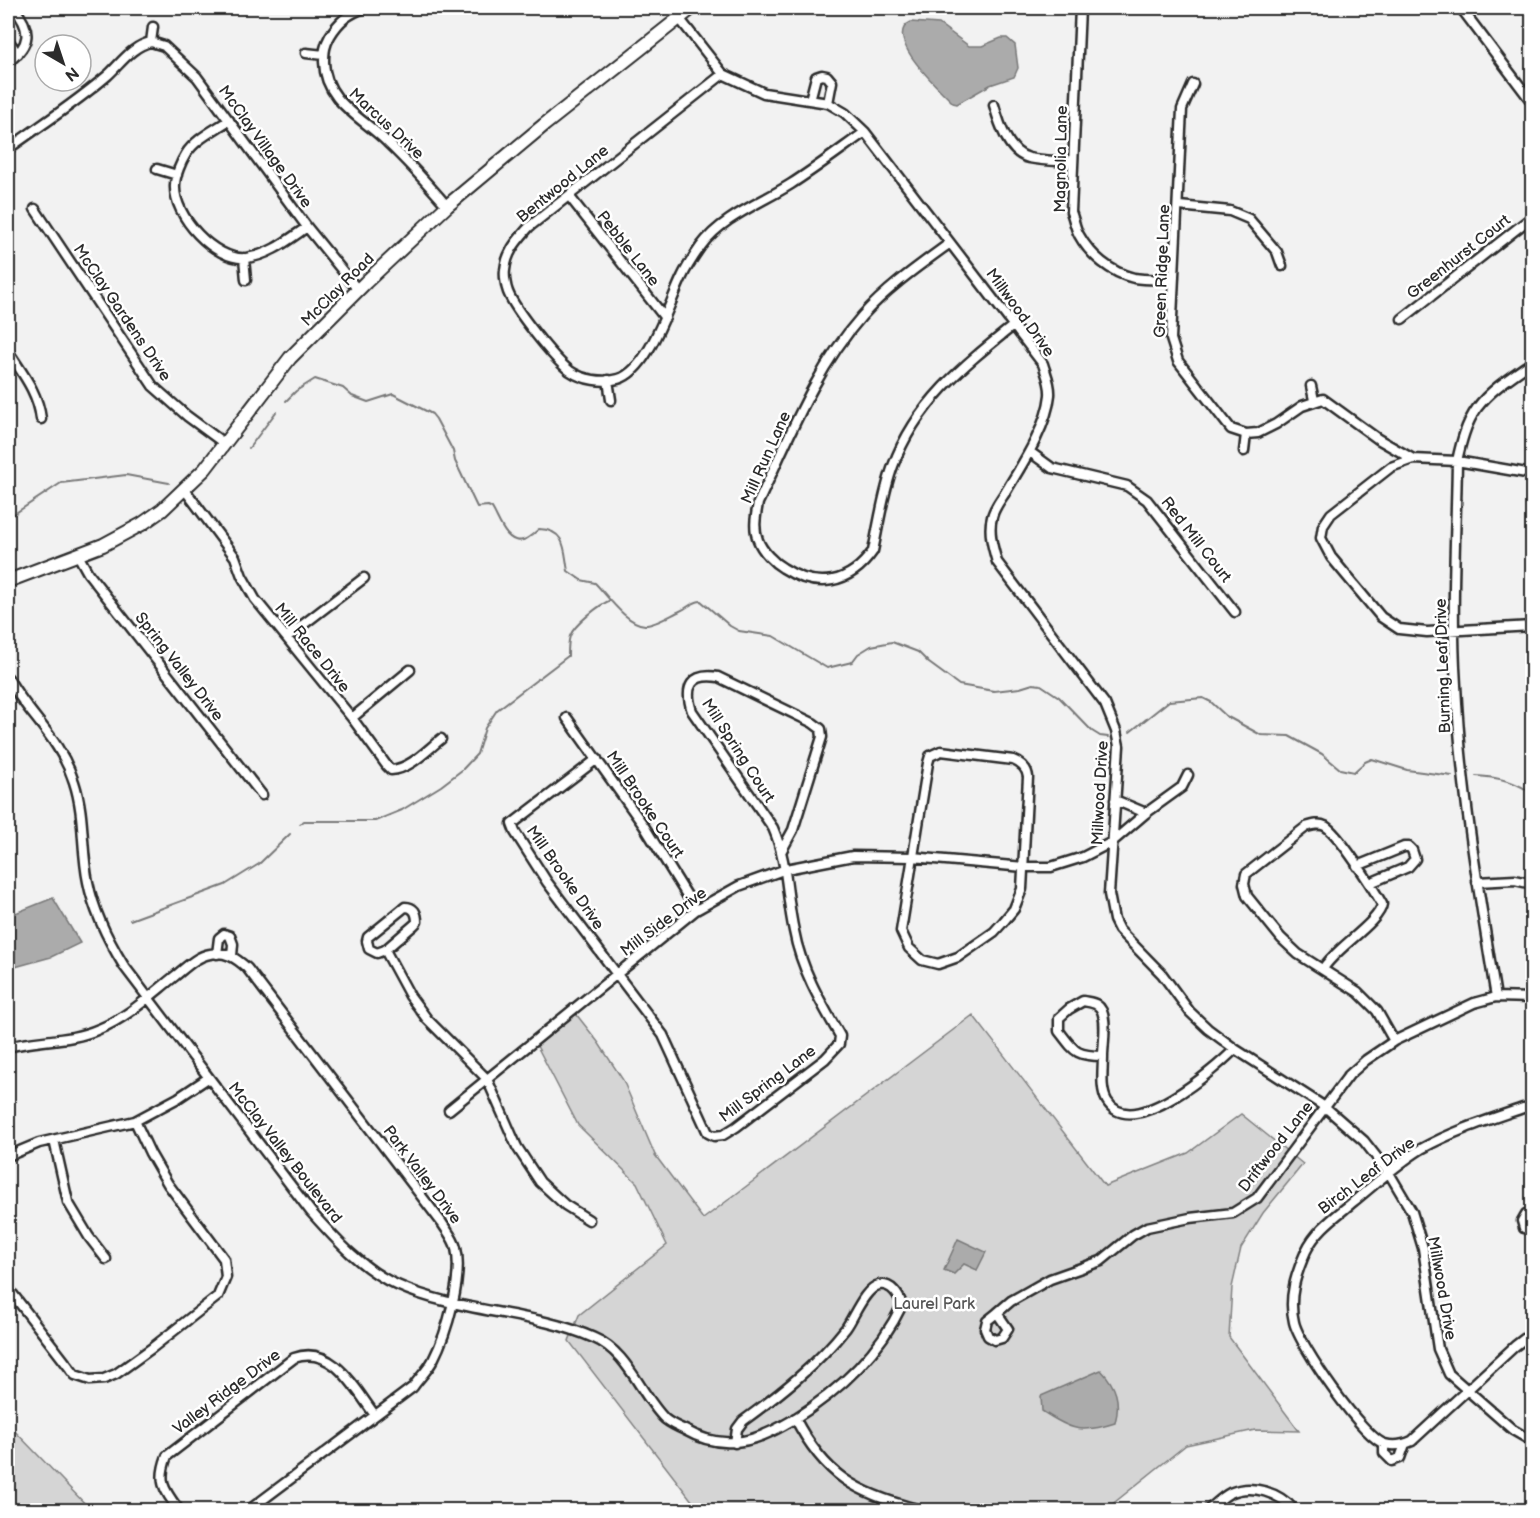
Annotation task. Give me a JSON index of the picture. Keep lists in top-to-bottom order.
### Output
{
  "streets": {
    "main road": ["McClay Road"],
    "street": [
      "Marcus Drive",
      "McClay Village Drive",
      "Magnolia Lane",
      "Bentwood Lane",
      "Pebble Lane",
      "Greenhurst Court",
      "Green Ridge Lane",
      "McClay Gardens Drive",
      "Millwood Drive",
      "Mill Run Lane",
      "Red Mill Court",
      "Mill Race Drive",
      "Spring Valley Drive",
      "Burning Leaf Drive",
      "Mill Spring Court",
      "Mill Brooke Court",
      "Mill Brooke Drive",
      "Mill Side Drive",
      "Mill Spring Lane",
      "Driftwood Lane",
      "McClay Valley Boulevard",
      "Park Valley Drive",
      "Birch Leaf Drive",
      "Valley Ridge Drive"
    ]
  },
  "crossings": [
    ["Marcus Drive", "McClay Road"],
    ["McClay Village Drive", "McClay Road"],
    ["Magnolia Lane", "Green Ridge Lane"],
    ["Bentwood Lane", "Pebble Lane"],
    ["Bentwood Lane", "Millwood Drive"],
    ["McClay Road", "McClay Gardens Drive"],
    ["McClay Road", "Millwood Drive"],
    ["McClay Road", "Mill Race Drive"],
    ["McClay Road", "Spring Valley Drive"],
    ["Millwood Drive", "Mill Run Lane"],
    ["Millwood Drive", "Red Mill Court"],
    ["Millwood Drive", "Mill Side Drive"],
    ["Millwood Drive", "Driftwood Lane"],
    ["Millwood Drive", "Birch Leaf Drive"],
    ["Burning Leaf Drive", "Driftwood Lane"],
    ["Mill Spring Court", "Mill Side Drive"],
    ["Mill Spring Court", "Mill Spring Lane"],
    ["Mill Brooke Court", "Mill Brooke Drive"],
    ["Mill Brooke Court", "Mill Side Drive"],
    ["Mill Brooke Drive", "Mill Side Drive"],
    ["Mill Brooke Drive", "Mill Spring Lane"],
    ["Mill Side Drive", "Mill Spring Lane"],
    ["McClay Valley Boulevard", "Park Valley Drive"],
    ["Park Valley Drive", "Valley Ridge Drive"]
  ],
  "parks": ["Laurel Park"],
  "north": "bottom right"
}
